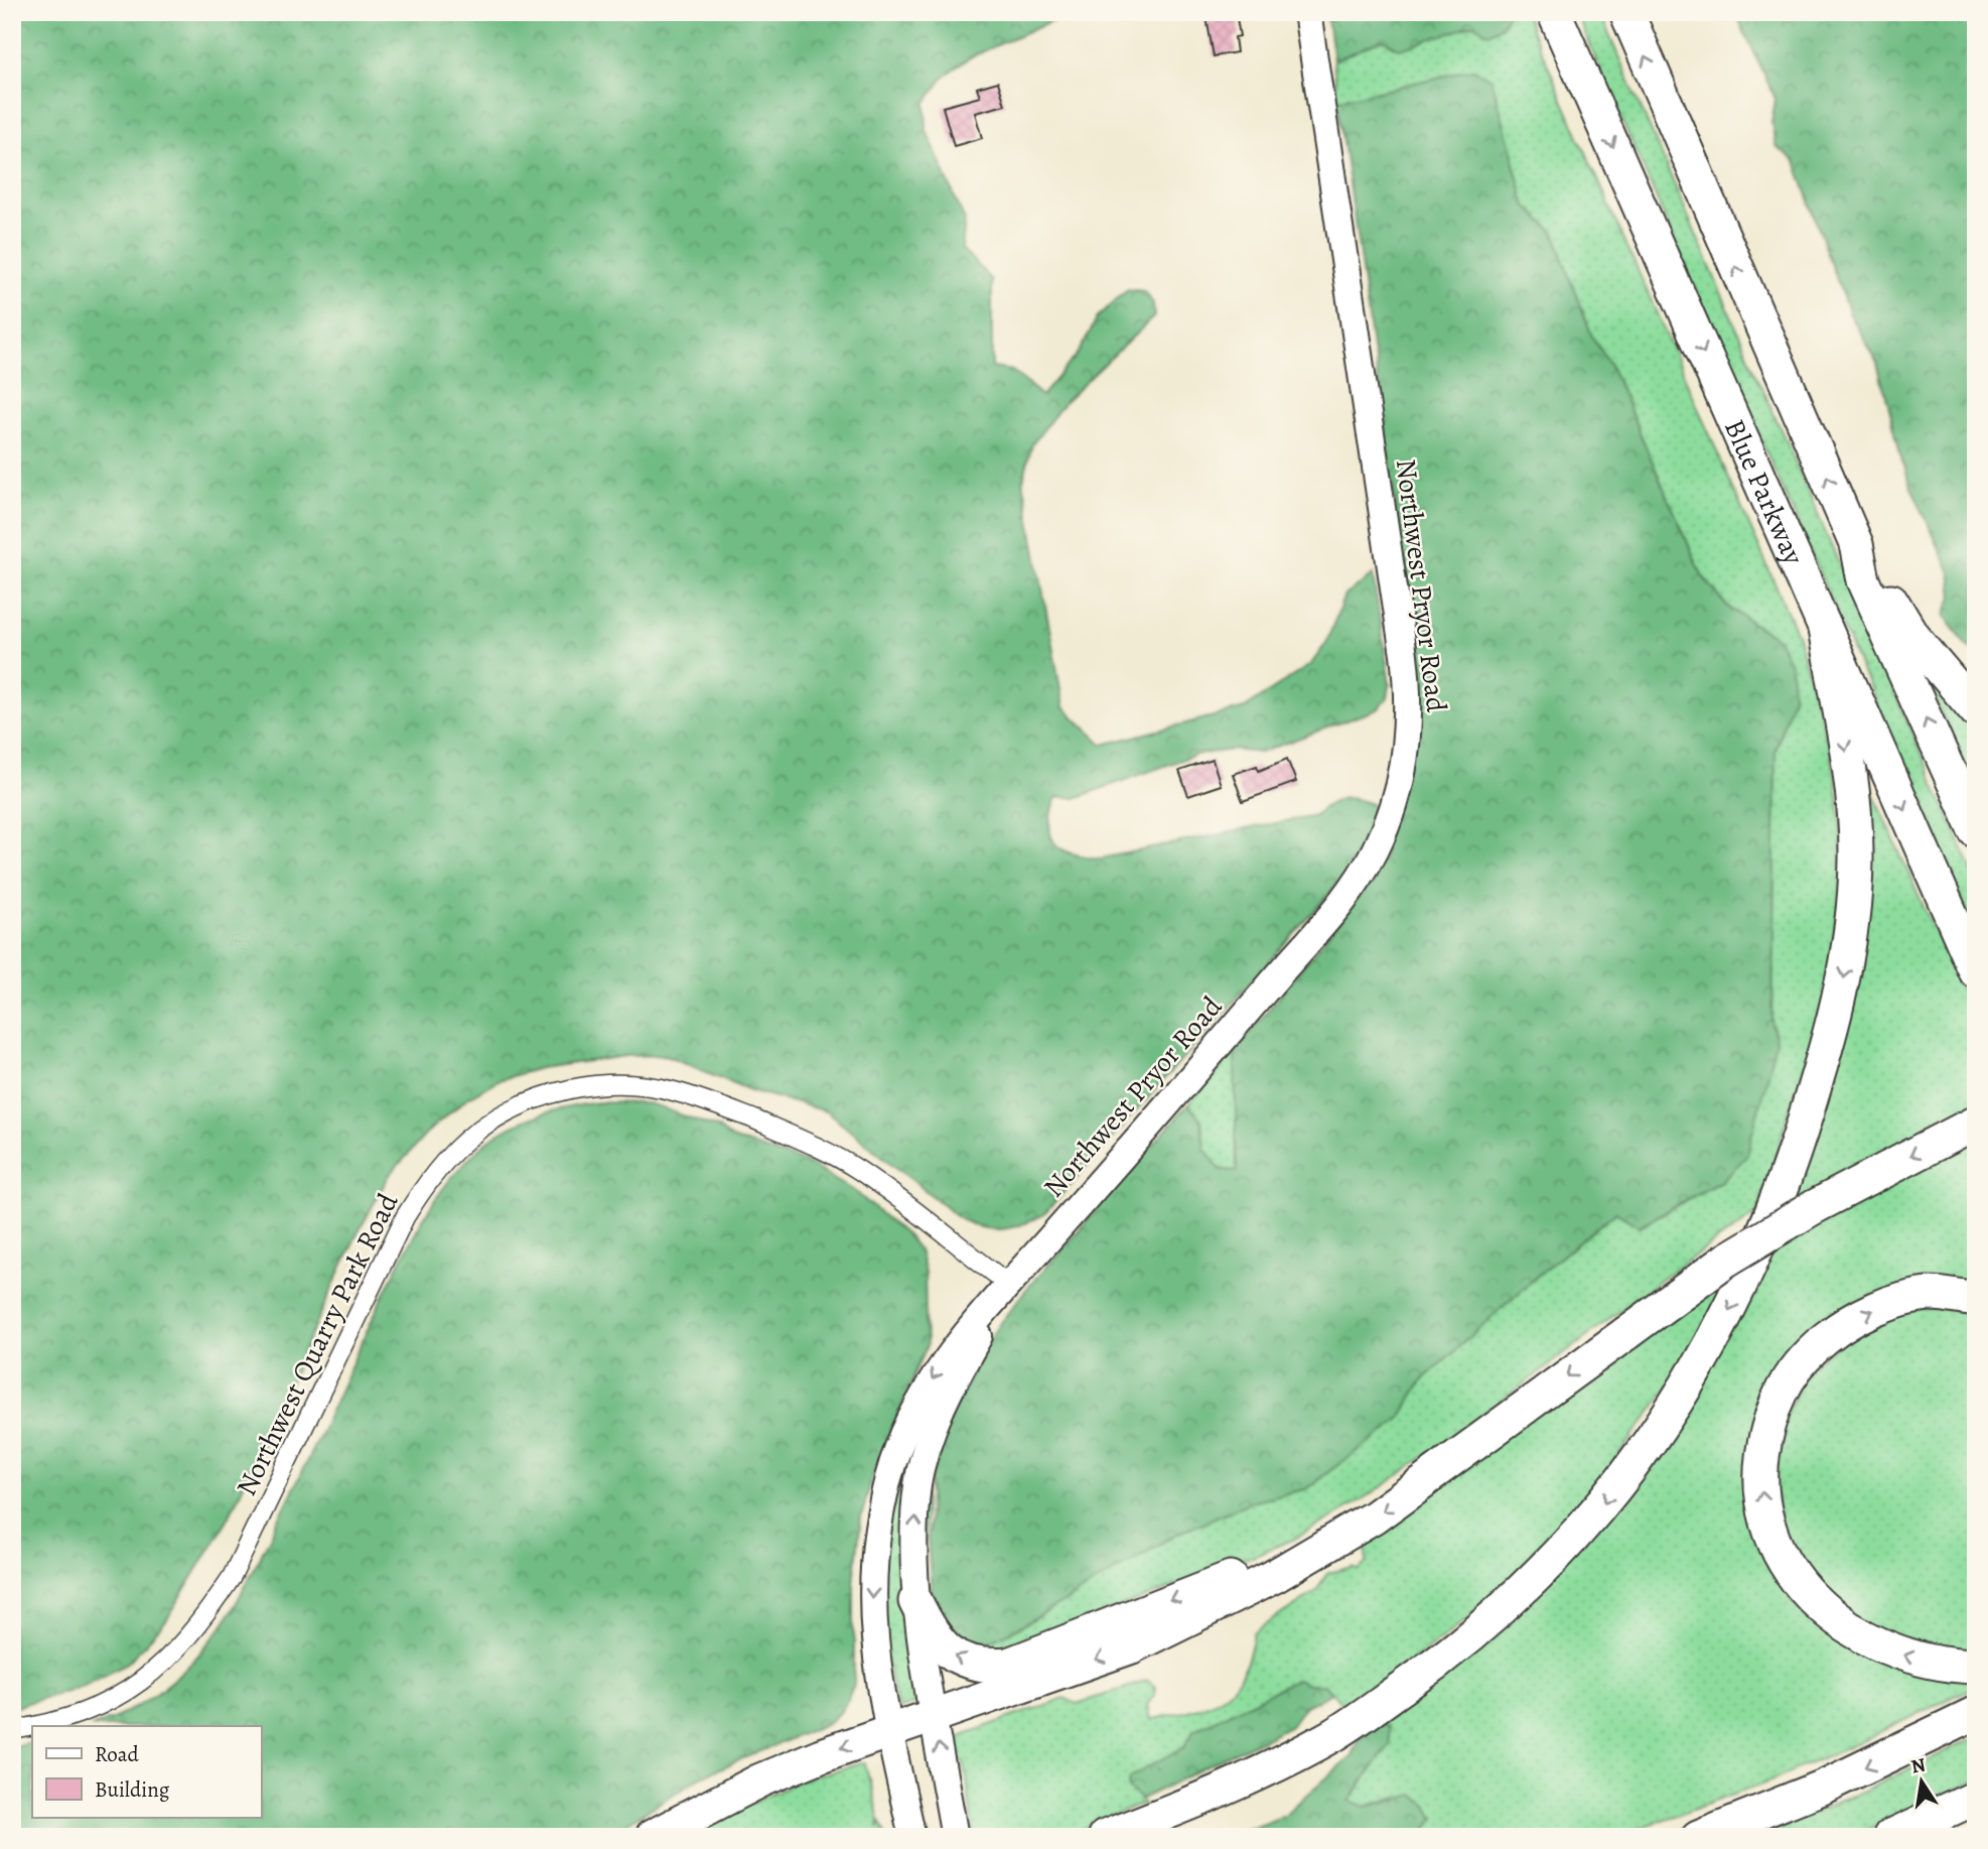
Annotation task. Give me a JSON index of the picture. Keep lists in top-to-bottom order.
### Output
{
  "streets": {
    "highway": ["Blue Parkway"],
    "main road": ["Northwest Pryor Road"],
    "street": ["Northwest Quarry Park Road"]
  },
  "crossings": [
    ["Northwest Pryor Road", "Northwest Quarry Park Road"]
  ],
  "legend": ["Road", "Building"],
  "north": "top"
}
